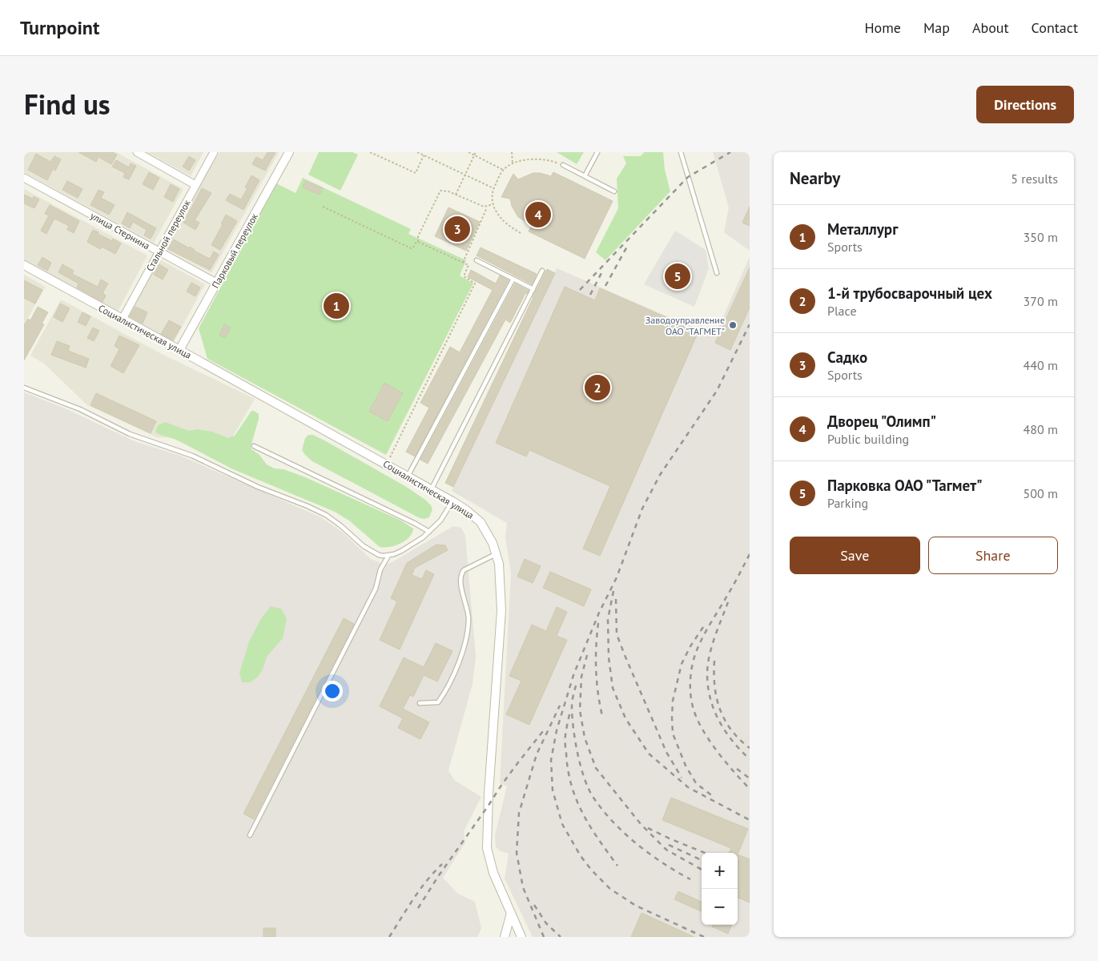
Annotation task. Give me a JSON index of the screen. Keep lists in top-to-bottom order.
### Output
{
  "streets": {
    "street": [
      "улица Стернина",
      "Стальной переулок",
      "Парковый переулок",
      "Социалистическая улица"
    ]
  },
  "crossings": [
    ["улица Стернина", "Стальной переулок"],
    ["улица Стернина", "Парковый переулок"],
    ["Стальной переулок", "Социалистическая улица"],
    ["Парковый переулок", "Социалистическая улица"]
  ],
  "places": ["Заводоуправление ОАО \"ТАГМЕТ\""],
  "page": {
    "header": "Turnpoint",
    "nav": [
      "Home",
      "Map",
      "About",
      "Contact"
    ],
    "title": "Find us",
    "buttons": [
      "Directions",
      ["Save", "Share"]
    ],
    "heading": ["Nearby", "5 results"],
    "pins": [
      "4",
      "3",
      "5",
      "1",
      "2"
    ],
    "list": [
      {
        "mark": "1",
        "name": "Металлург",
        "note": "Sports",
        "value": "350 m"
      },
      {
        "mark": "2",
        "name": "1-й трубосварочный цех",
        "note": "Place",
        "value": "370 m"
      },
      {
        "mark": "3",
        "name": "Садко",
        "note": "Sports",
        "value": "440 m"
      },
      {
        "mark": "4",
        "name": "Дворец \"Олимп\"",
        "note": "Public building",
        "value": "480 m"
      },
      {
        "mark": "5",
        "name": "Парковка ОАО \"Тагмет\"",
        "note": "Parking",
        "value": "500 m"
      }
    ],
    "map_buttons": ["+", "−"]
  }
}
